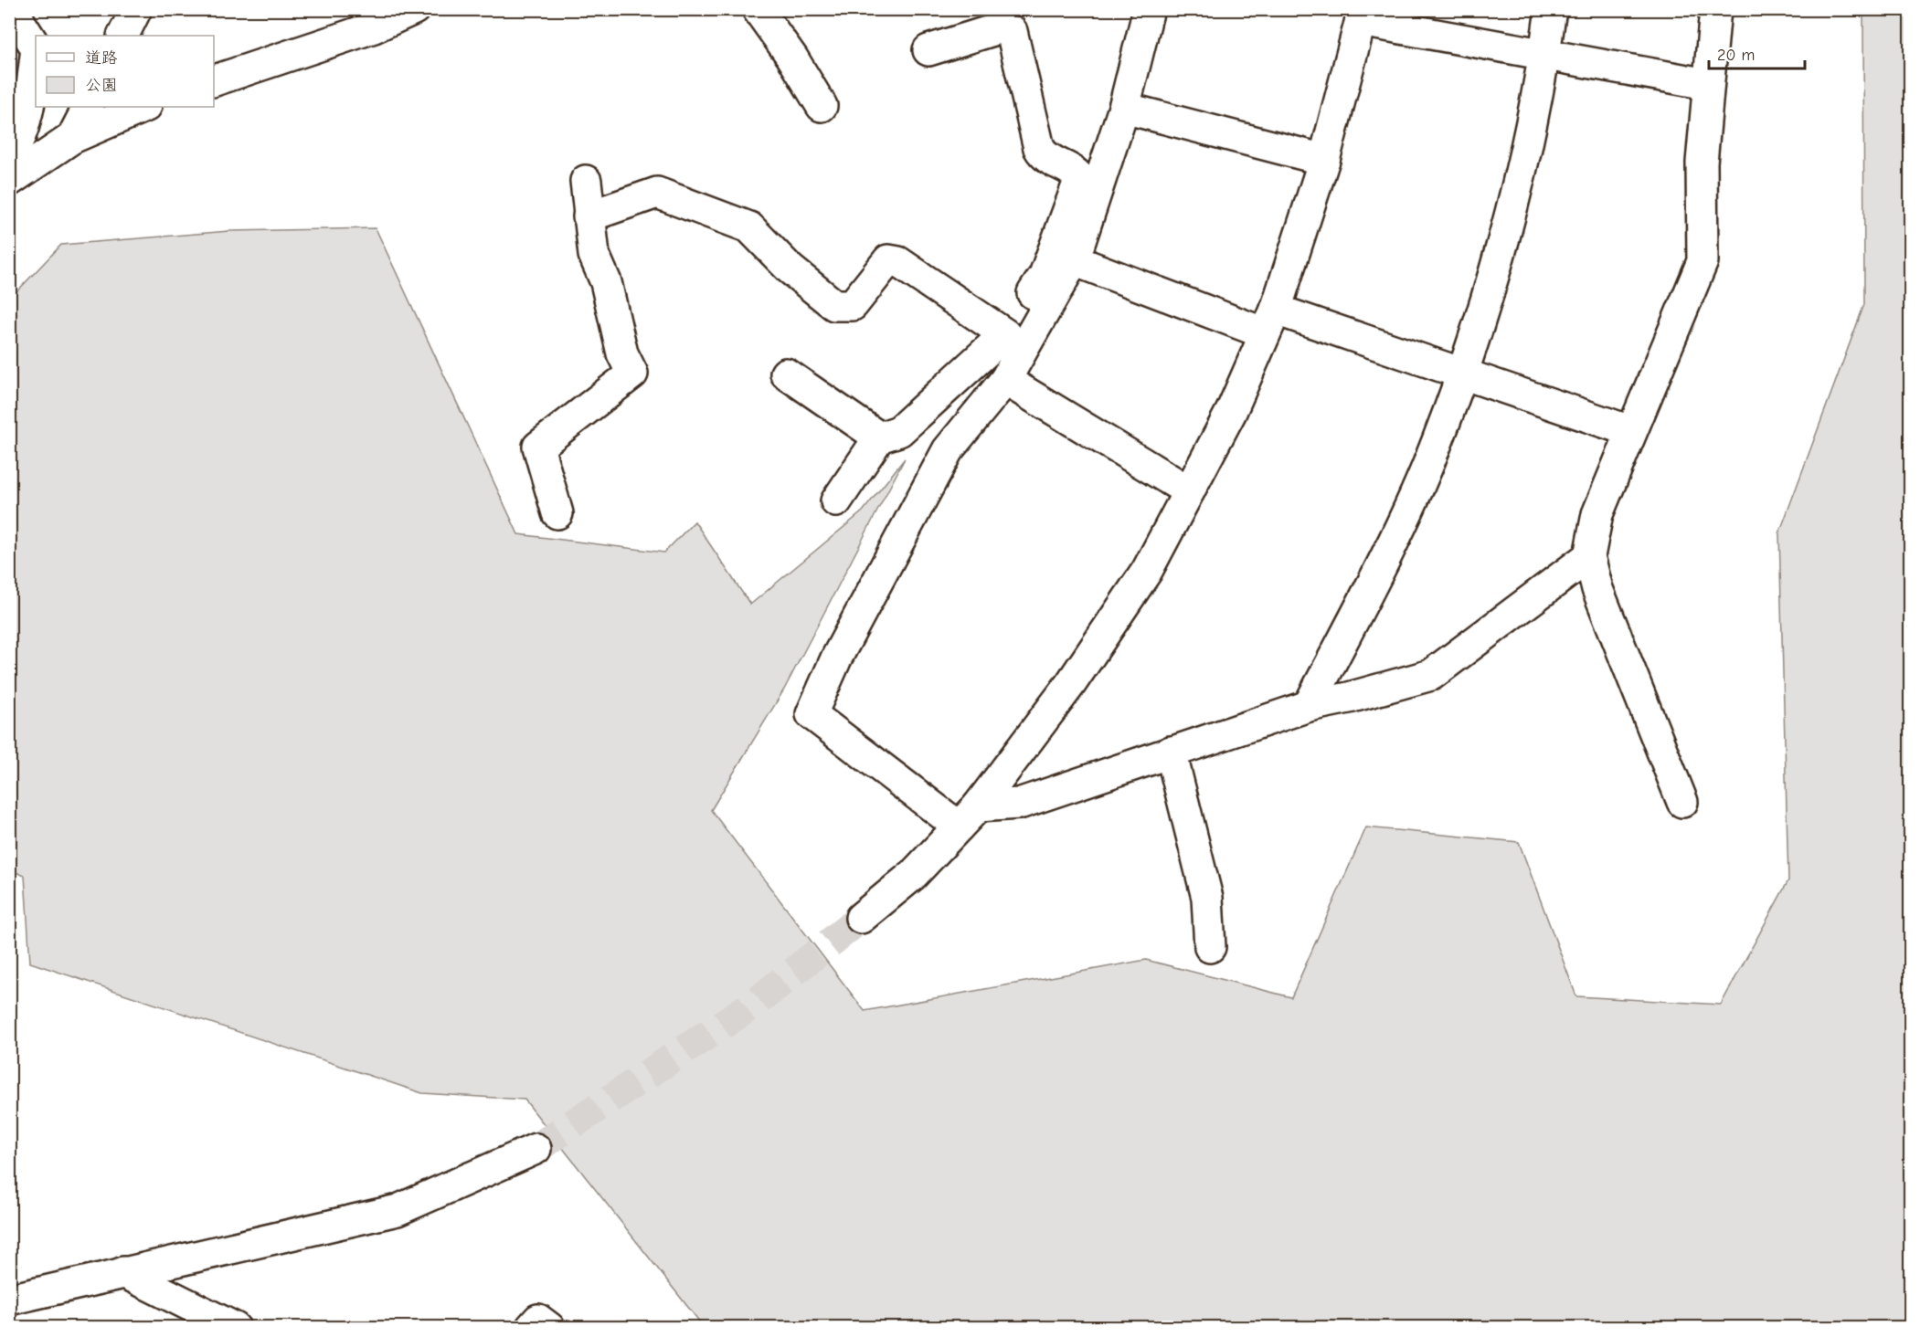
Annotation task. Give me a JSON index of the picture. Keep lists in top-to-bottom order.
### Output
{
  "legend": ["道路", "公園"],
  "scale_bar": "20 m"
}
